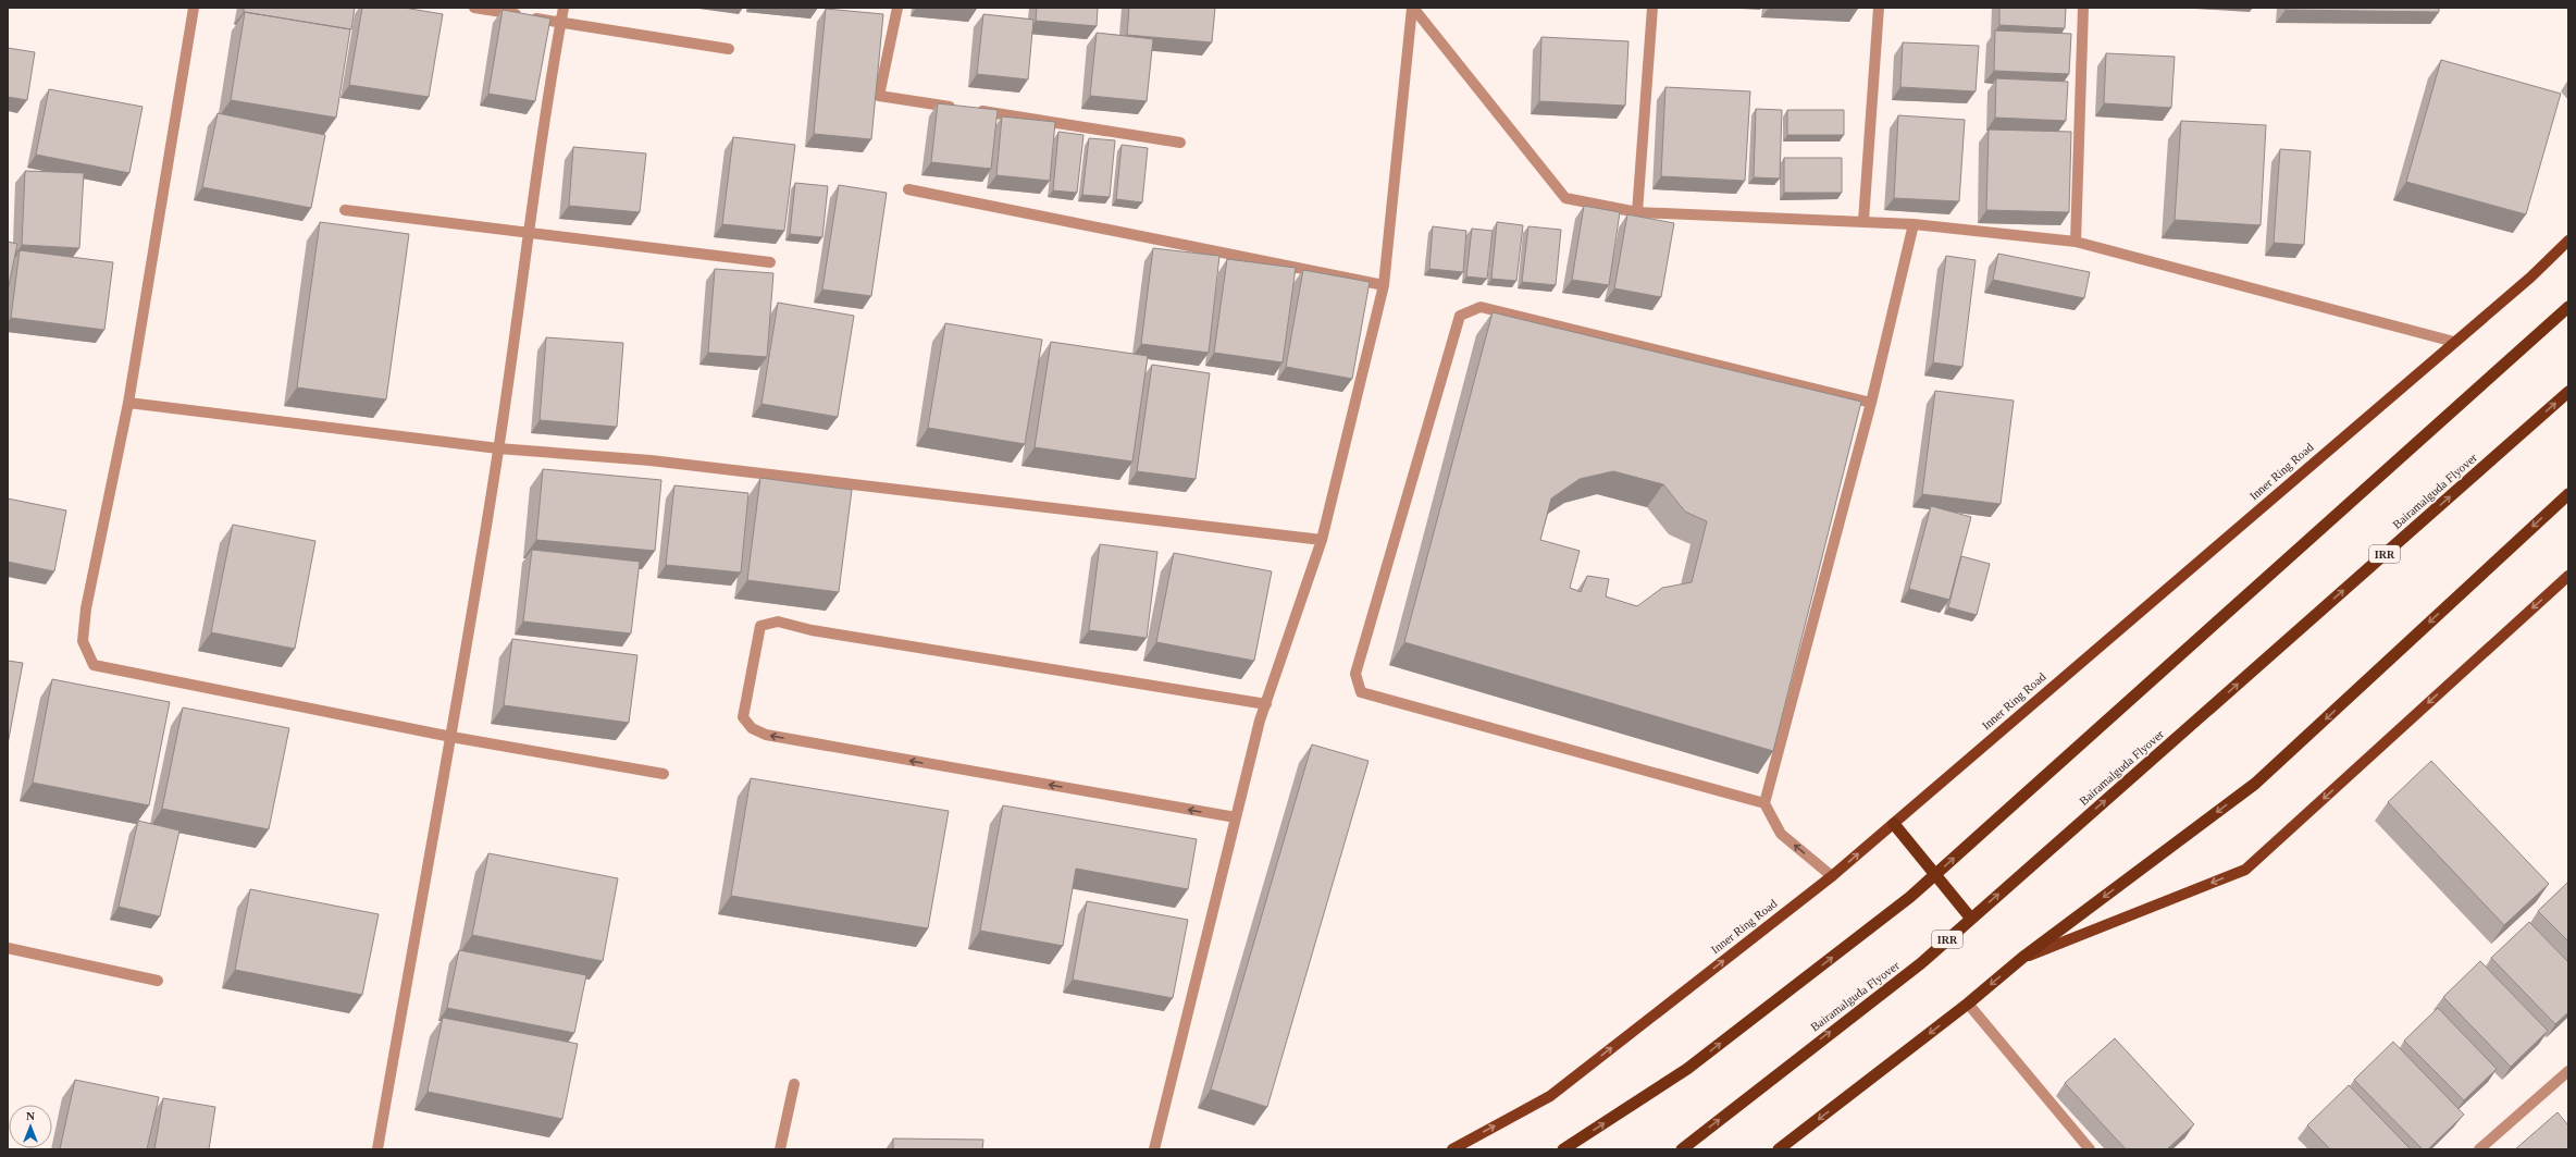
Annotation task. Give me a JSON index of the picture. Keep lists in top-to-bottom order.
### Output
{
  "streets": {
    "highway": ["Bairamalguda Flyover", "IRR"],
    "main road": ["Inner Ring Road"]
  },
  "one_way": ["Inner Ring Road"],
  "north": "top"
}
